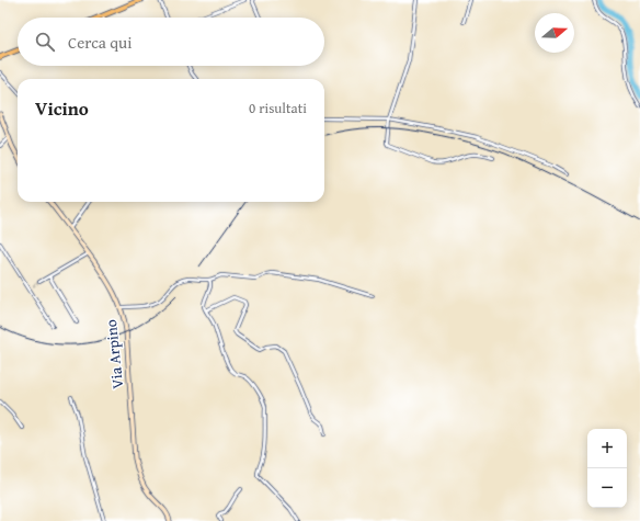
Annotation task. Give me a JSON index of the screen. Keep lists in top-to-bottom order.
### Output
{
  "streets": {
    "street": ["Via Arpino"]
  },
  "north": "right",
  "page": {
    "search": "Cerca qui",
    "heading": ["Vicino", "0 risultati"],
    "map_buttons": ["+", "−"]
  }
}
